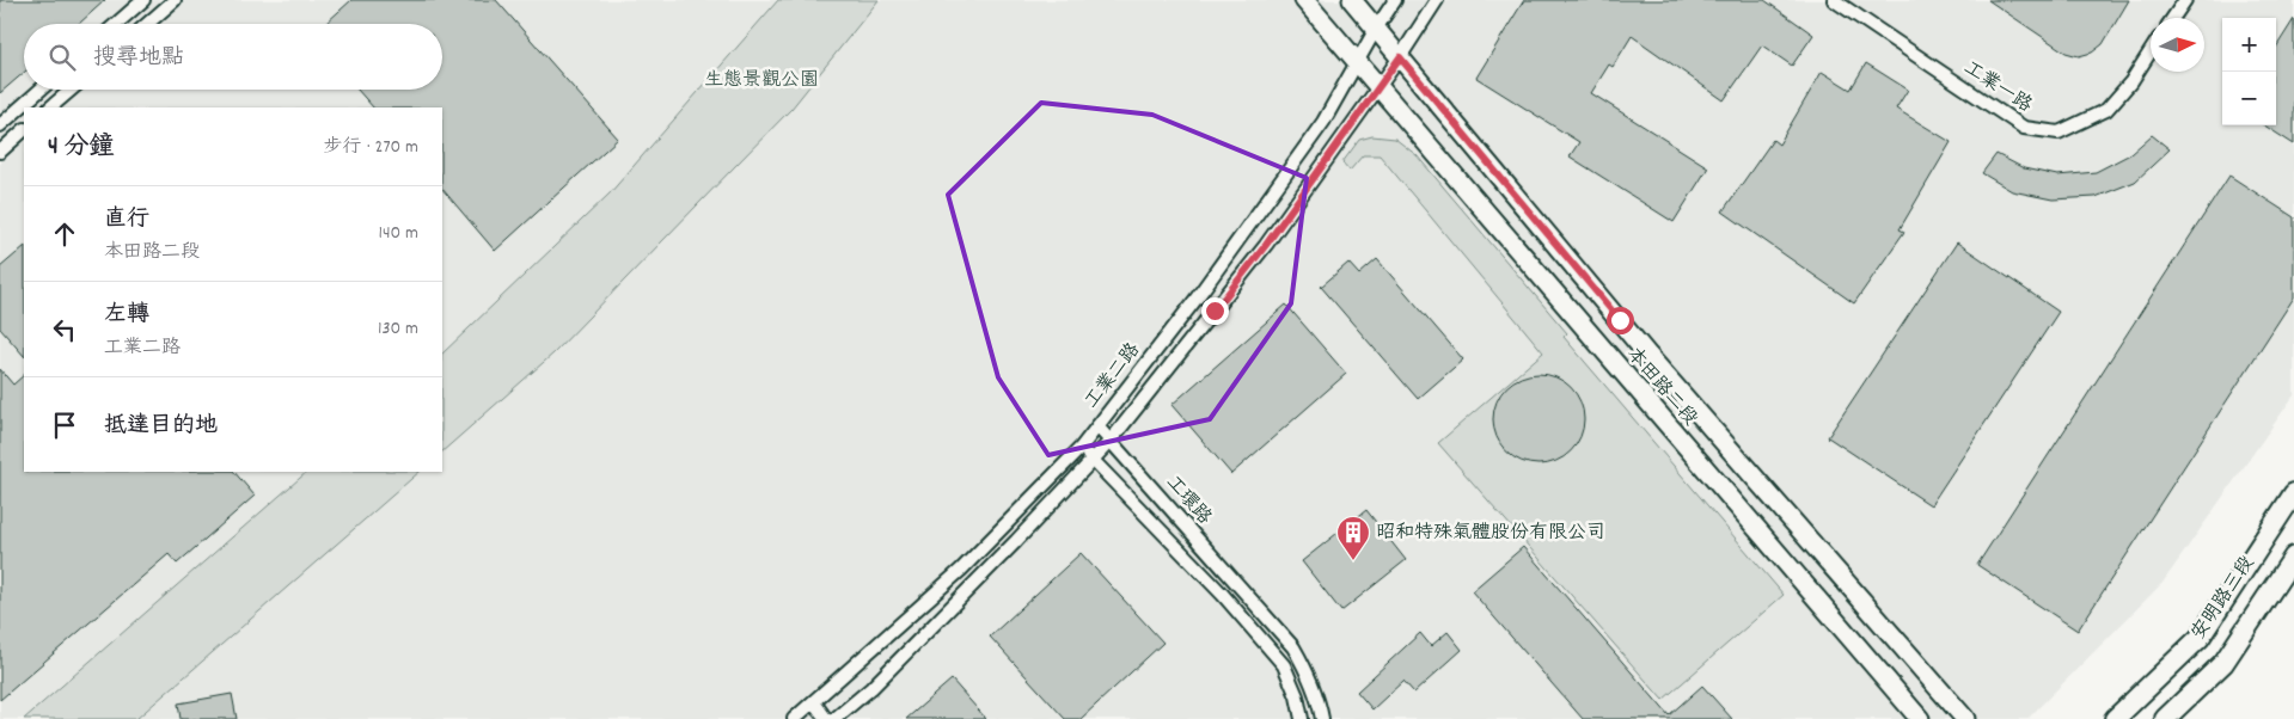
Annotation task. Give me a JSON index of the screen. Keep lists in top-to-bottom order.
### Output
{
  "streets": {
    "main road": ["安明路三段"],
    "street": [
      "工業一路",
      "工業二路",
      "本田路二段",
      "工環路"
    ]
  },
  "crossings": [
    ["工業二路", "本田路二段"],
    ["工業二路", "工環路"]
  ],
  "parks": ["生態景觀公園"],
  "places": {
    "building": ["昭和特殊氣體股份有限公司"]
  },
  "north": "right",
  "page": {
    "map_buttons": ["+", "−"],
    "search": "搜尋地點",
    "heading": ["4 分鐘", "步行 · 270 m"],
    "list": [
      ["直行", "本田路二段", "140 m"],
      ["左轉", "工業二路", "130 m"],
      "抵達目的地"
    ]
  }
}
